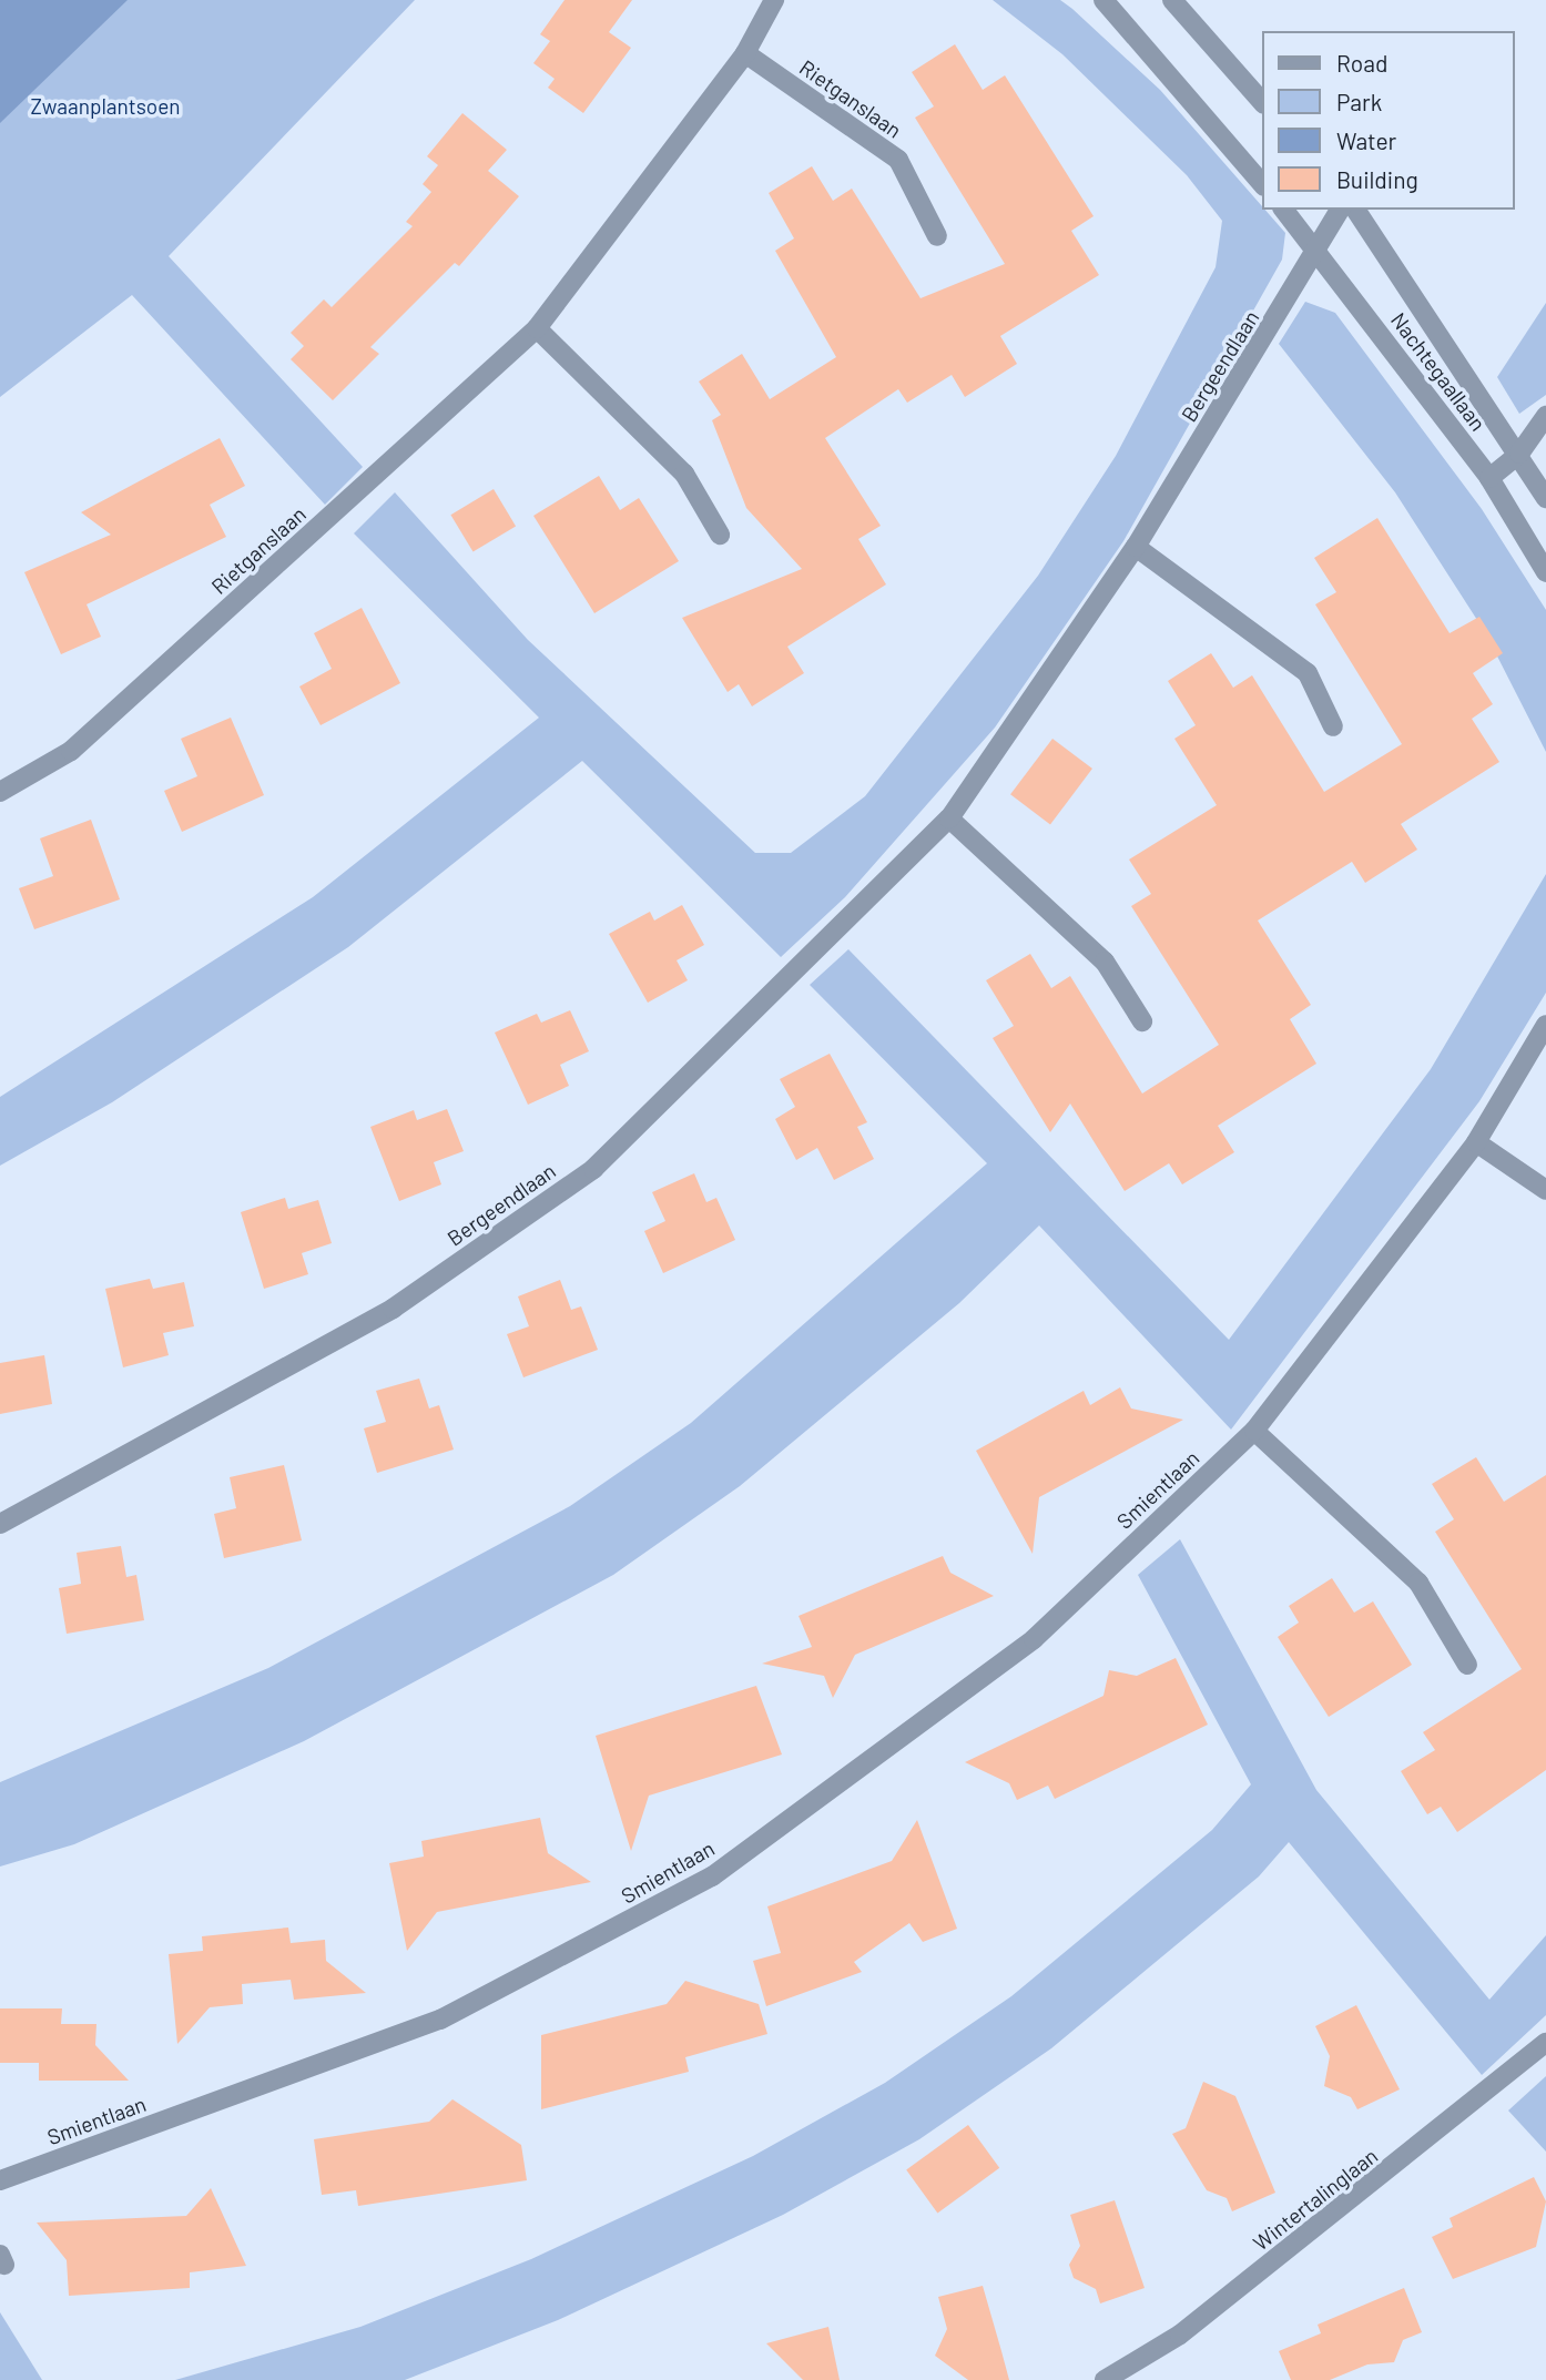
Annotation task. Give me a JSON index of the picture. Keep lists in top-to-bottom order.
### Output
{
  "streets": {
    "street": [
      "Rietganslaan",
      "Bergeendlaan",
      "Nachtegaallaan",
      "Smientlaan",
      "Wintertalinglaan"
    ]
  },
  "crossings": [
    ["Bergeendlaan", "Nachtegaallaan"]
  ],
  "parks": ["Zwaanplantsoen"],
  "legend": [
    "Road",
    "Park",
    "Water",
    "Building"
  ]
}
